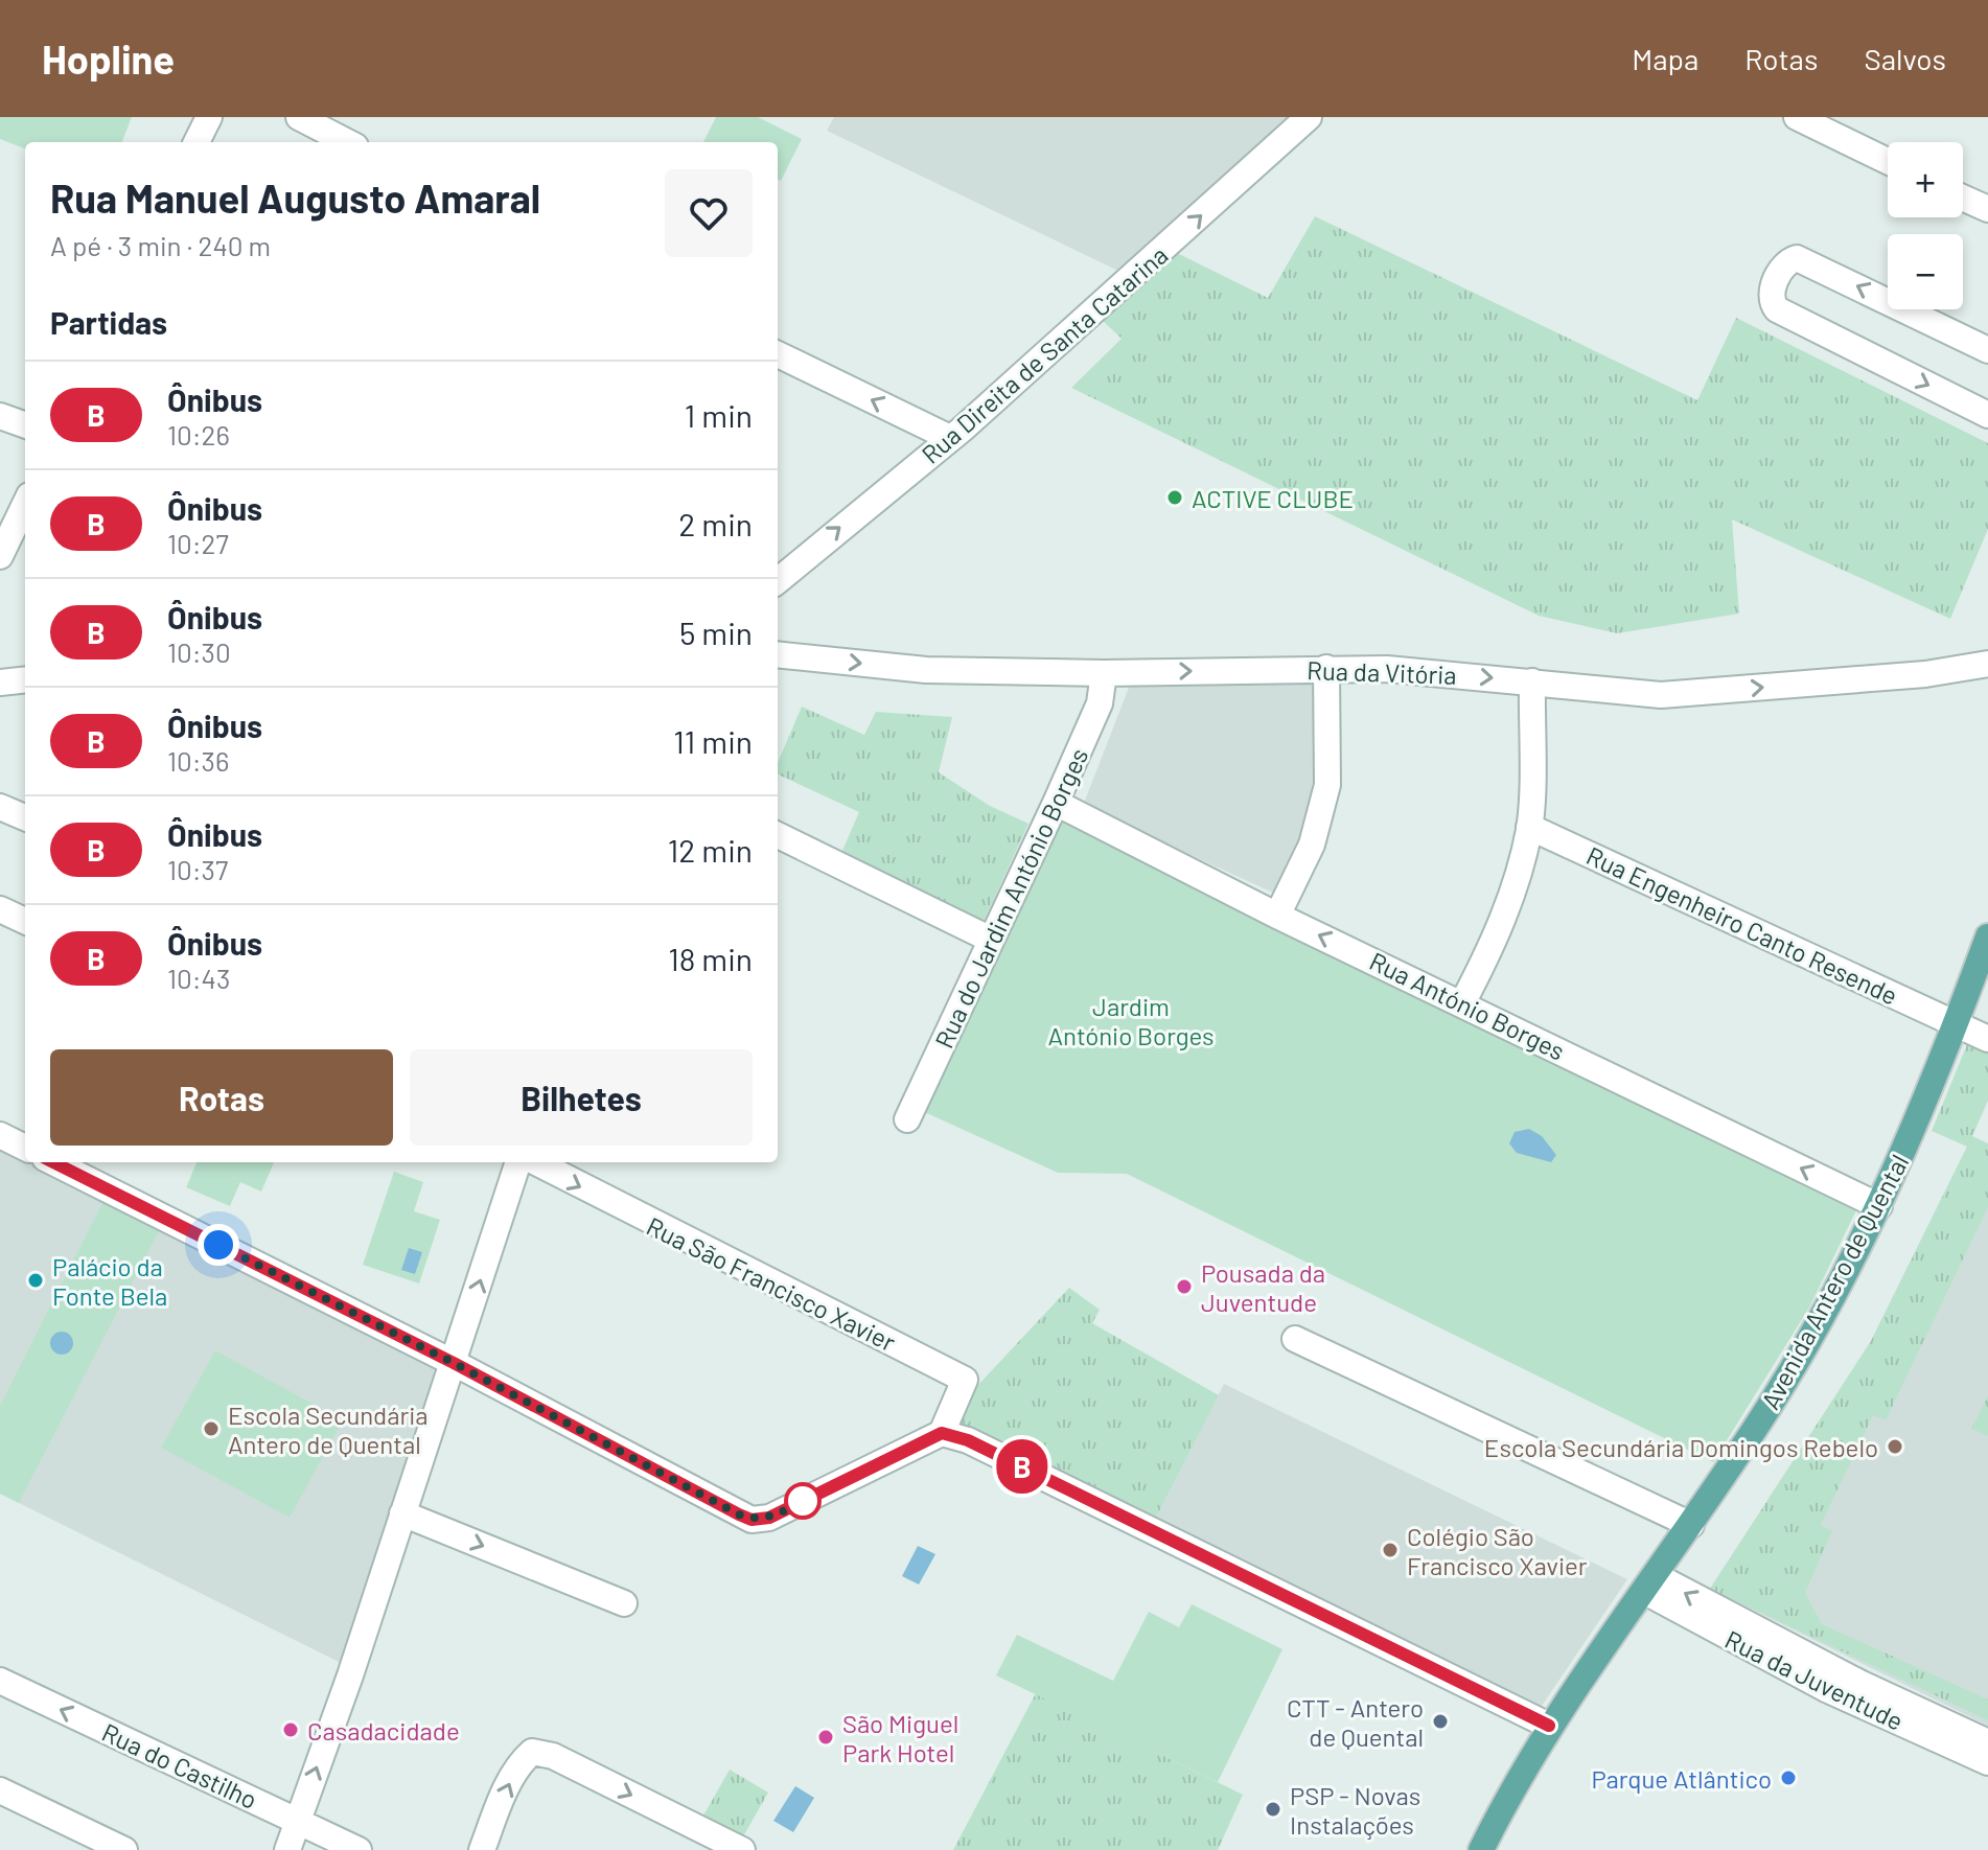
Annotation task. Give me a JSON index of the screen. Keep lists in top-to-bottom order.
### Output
{
  "streets": {
    "main road": ["Avenida Antero de Quental"],
    "street": [
      "Rua Direita de Santa Catarina",
      "Rua da Vitória",
      "Rua do Jardim António Borges",
      "Rua Engenheiro Canto Resende",
      "Rua António Borges",
      "Rua São Francisco Xavier",
      "Rua da Juventude",
      "Rua do Castilho"
    ]
  },
  "crossings": [
    ["Rua da Vitória", "Rua do Jardim António Borges"],
    ["Rua do Jardim António Borges", "Rua António Borges"],
    ["Rua Engenheiro Canto Resende", "Avenida Antero de Quental"],
    ["Rua António Borges", "Avenida Antero de Quental"],
    ["Avenida Antero de Quental", "Rua da Juventude"]
  ],
  "one_way": [
    "Rua Direita de Santa Catarina",
    "Rua da Vitória",
    "Rua António Borges",
    "Rua São Francisco Xavier"
  ],
  "parks": ["Jardim António Borges"],
  "places": [
    "ACTIVE CLUBE",
    "Palácio da Fonte Bela",
    "Pousada da Juventude",
    "Escola Secundária Antero de Quental",
    "Escola Secundária Domingos Rebelo",
    "Colégio São Francisco Xavier",
    "CTT - Antero de Quental",
    "Casadacidade",
    "São Miguel Park Hotel",
    "Parque Atlântico",
    "PSP - Novas Instalações"
  ],
  "lines": ["bus line B"],
  "page": {
    "header": "Hopline",
    "nav": ["Mapa", "Rotas", "Salvos"],
    "on_map": "B",
    "map_buttons": ["+", "−"],
    "heading": [
      ["Rua Manuel Augusto Amaral", "A pé · 3 min · 240 m"],
      "Partidas"
    ],
    "list": [
      {
        "mark": "B",
        "name": "Ônibus",
        "note": "10:26",
        "value": "1 min"
      },
      {
        "mark": "B",
        "name": "Ônibus",
        "note": "10:27",
        "value": "2 min"
      },
      {
        "mark": "B",
        "name": "Ônibus",
        "note": "10:30",
        "value": "5 min"
      },
      {
        "mark": "B",
        "name": "Ônibus",
        "note": "10:36",
        "value": "11 min"
      },
      {
        "mark": "B",
        "name": "Ônibus",
        "note": "10:37",
        "value": "12 min"
      },
      {
        "mark": "B",
        "name": "Ônibus",
        "note": "10:43",
        "value": "18 min"
      }
    ],
    "buttons": ["Rotas", "Bilhetes"]
  }
}
